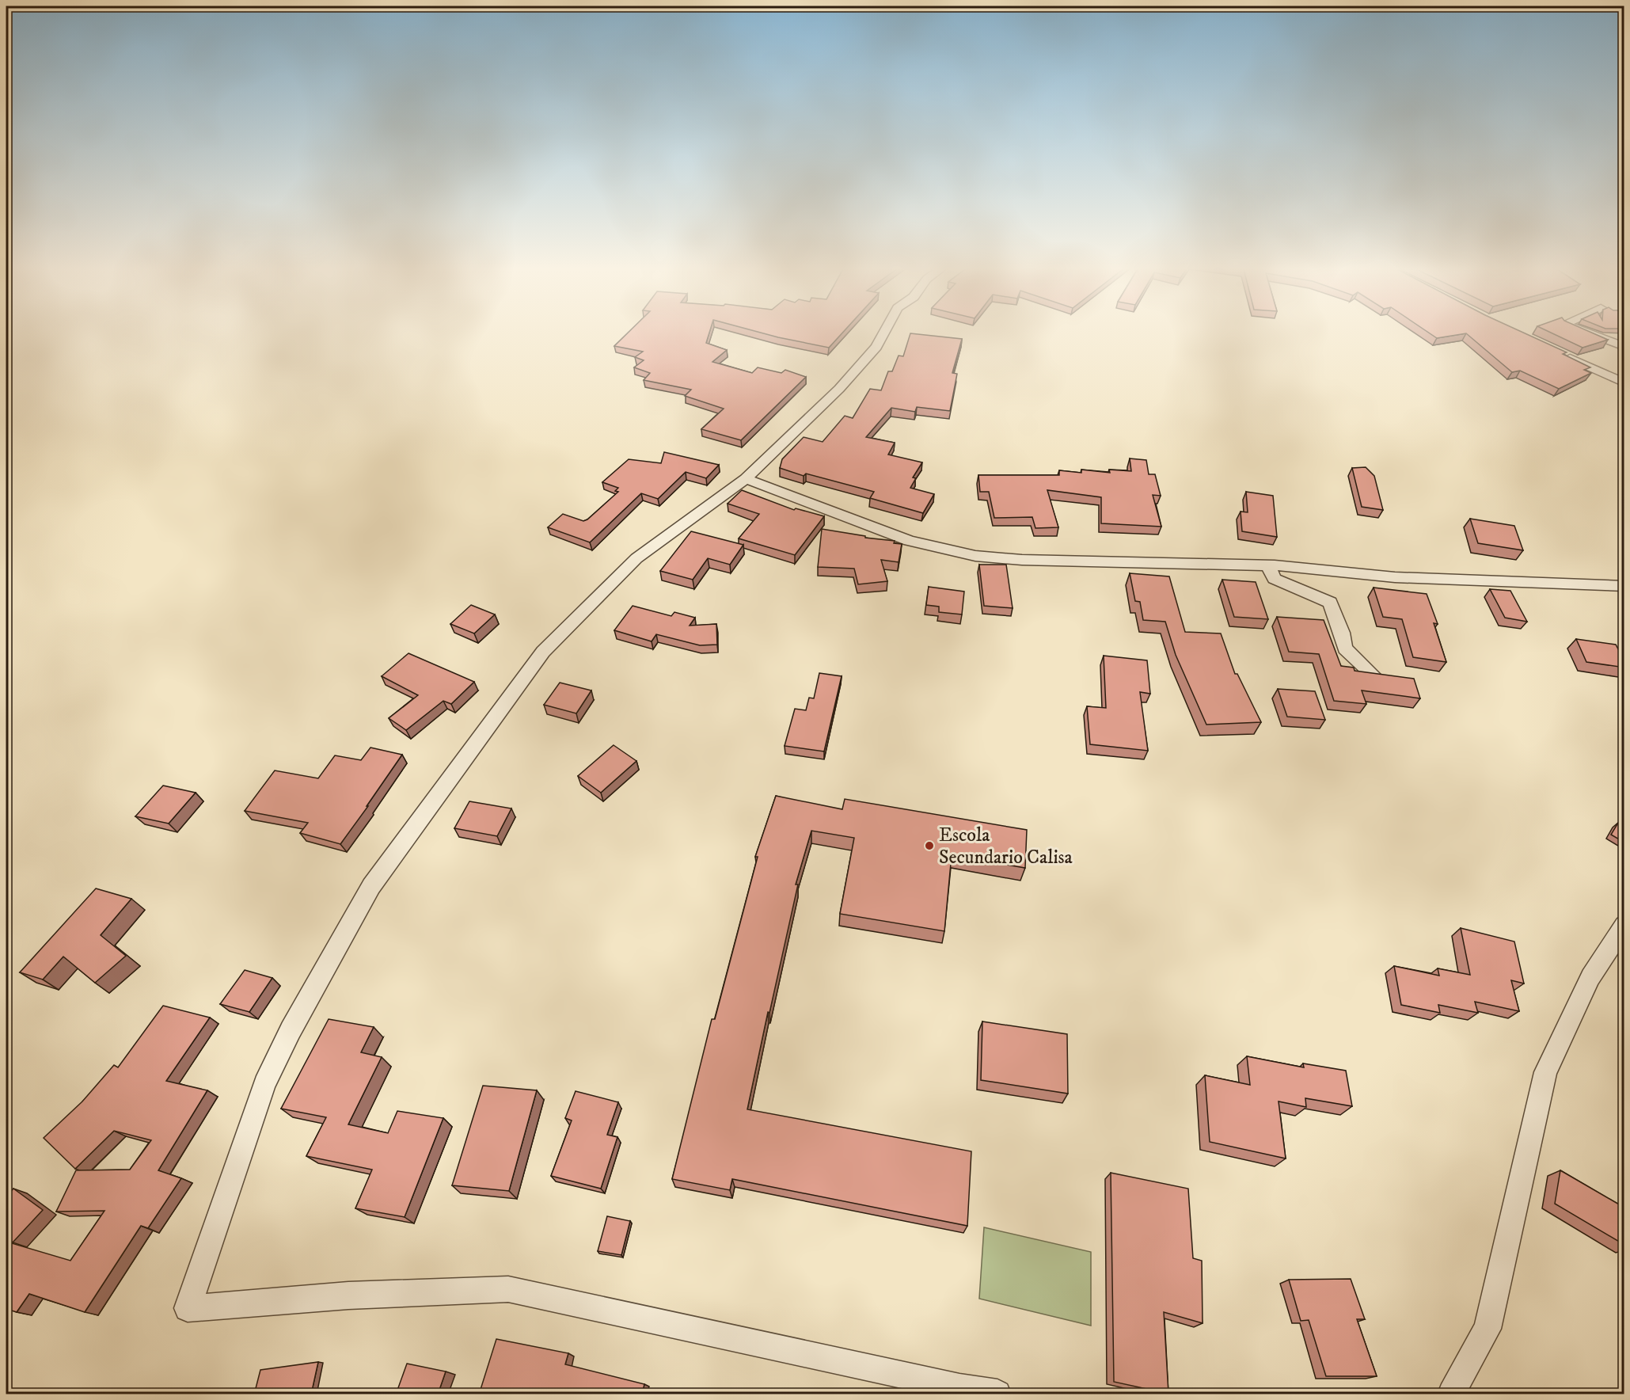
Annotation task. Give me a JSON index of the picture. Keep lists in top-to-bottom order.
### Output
{
  "places": ["Escola Secundario Calisa"]
}
